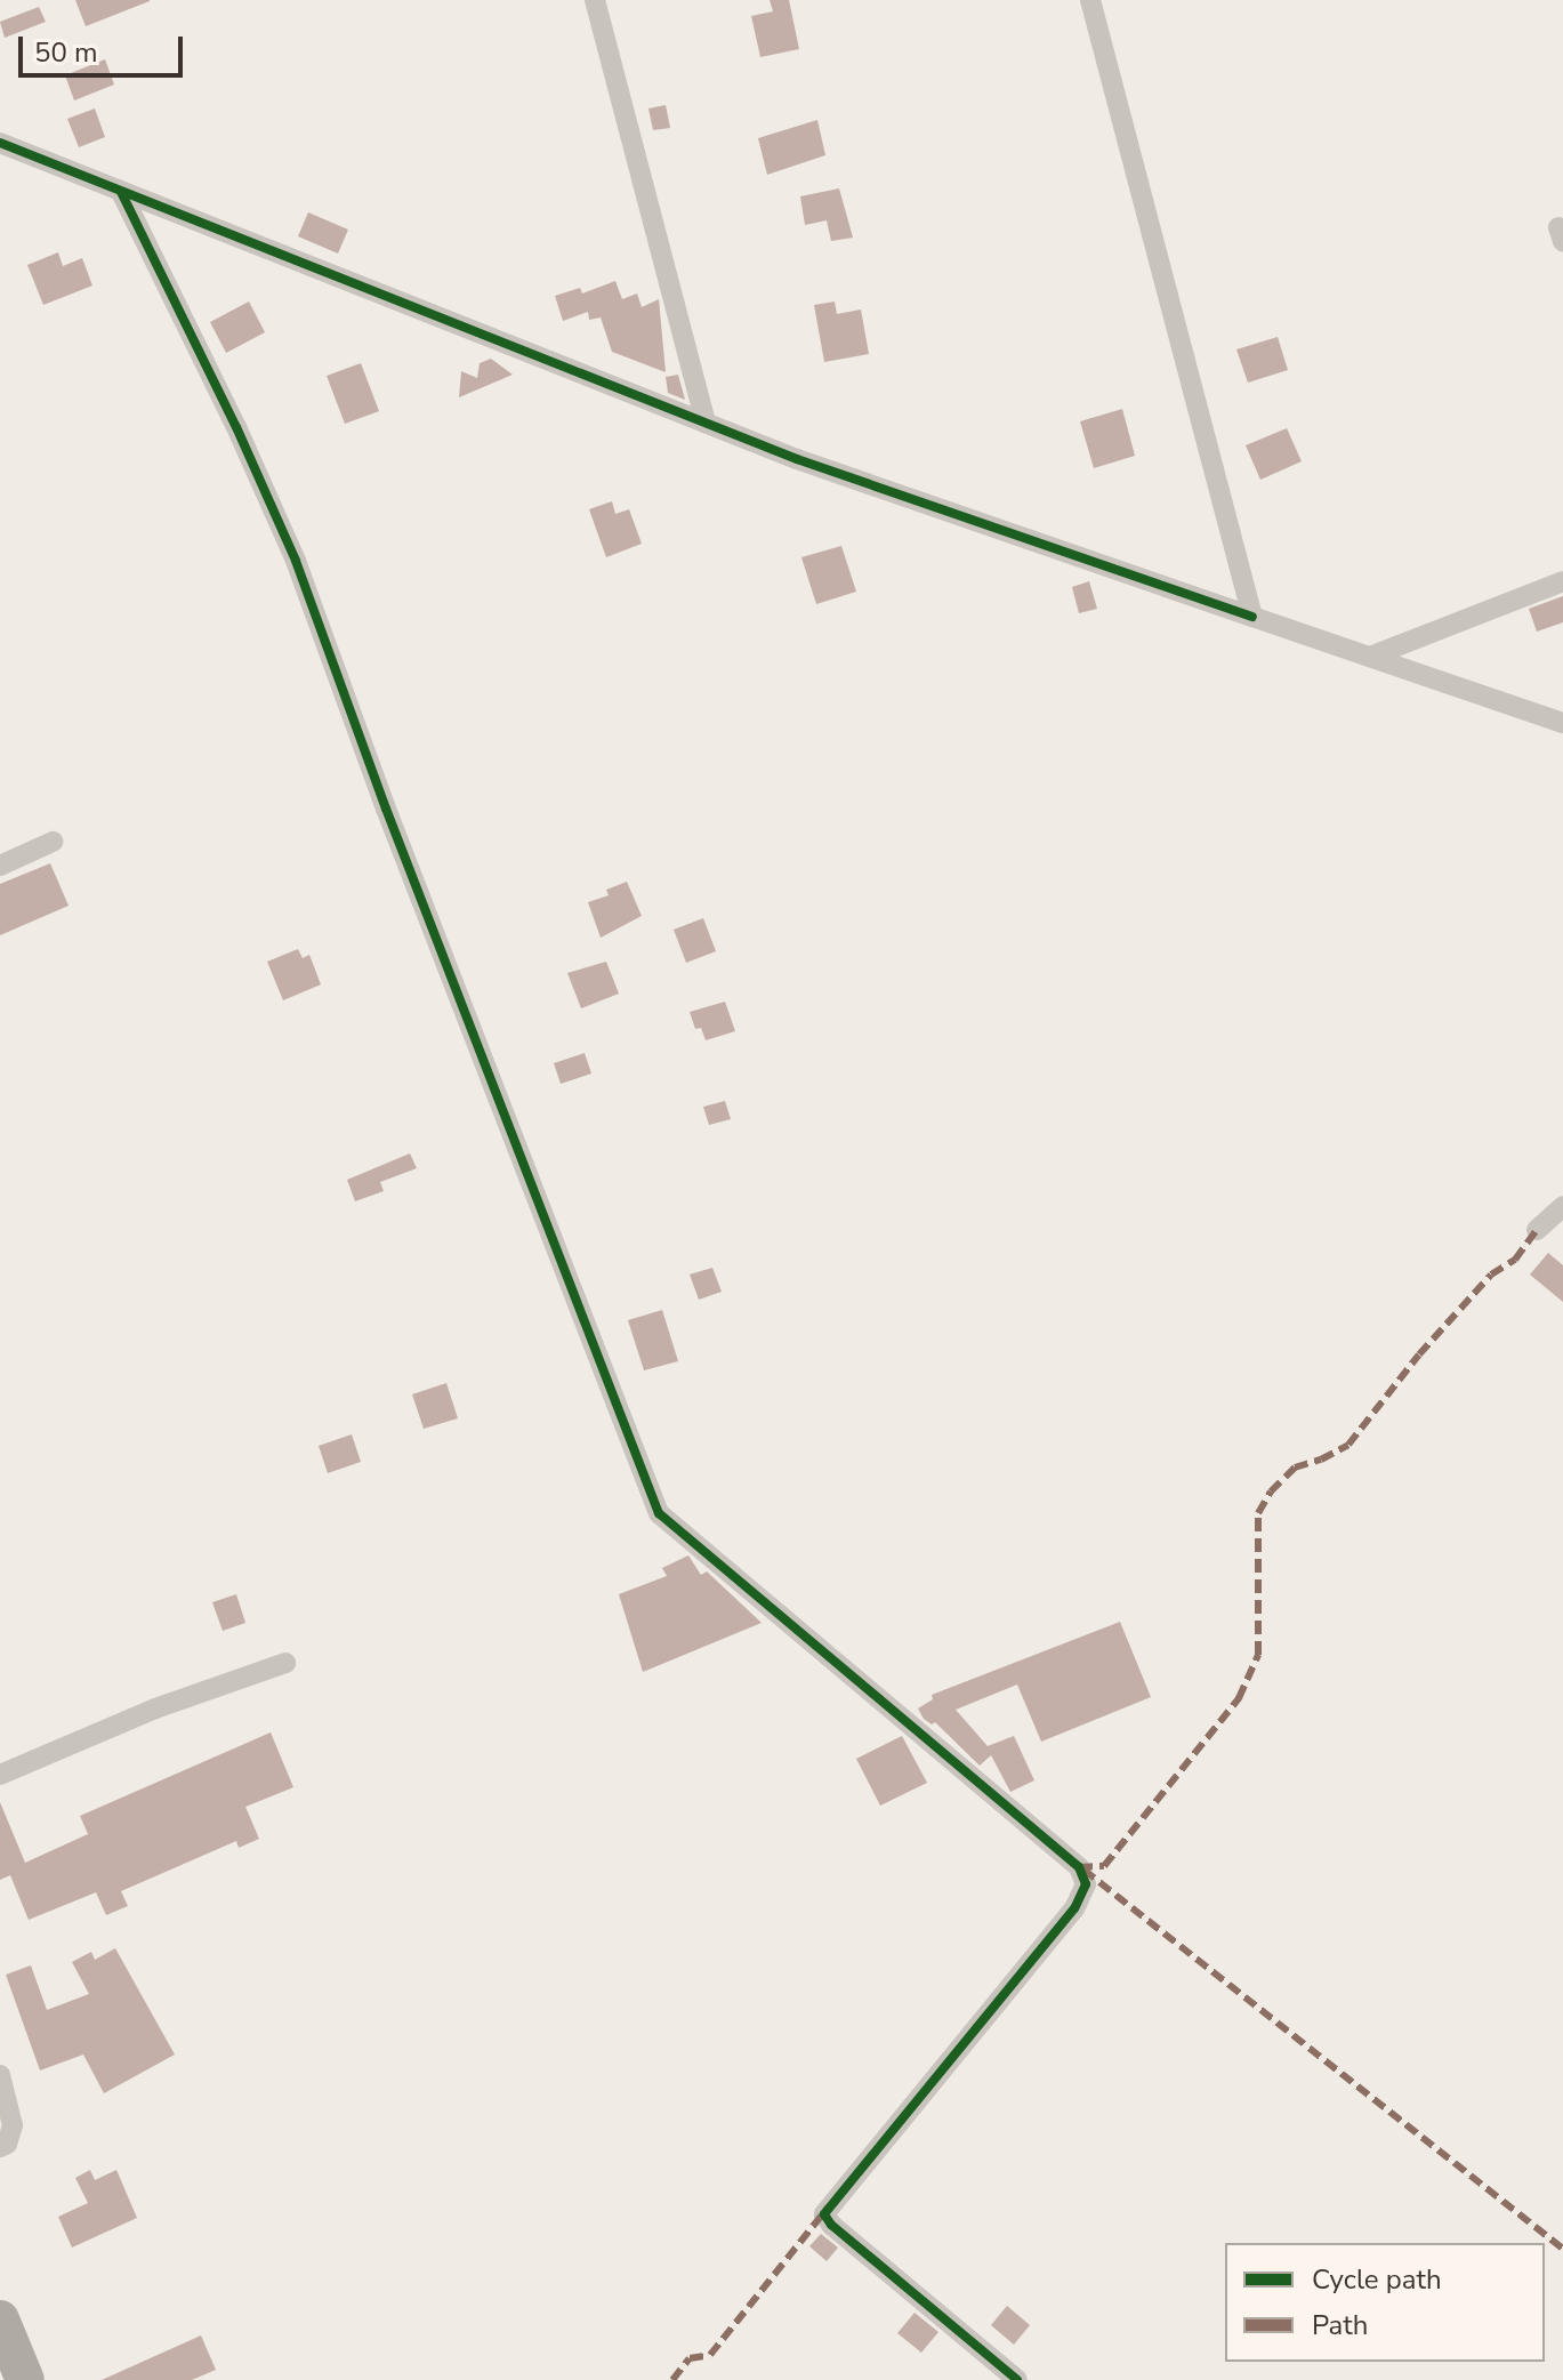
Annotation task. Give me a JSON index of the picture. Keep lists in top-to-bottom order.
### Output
{
  "legend": ["Cycle path", "Path"],
  "scale_bar": "50 m"
}
